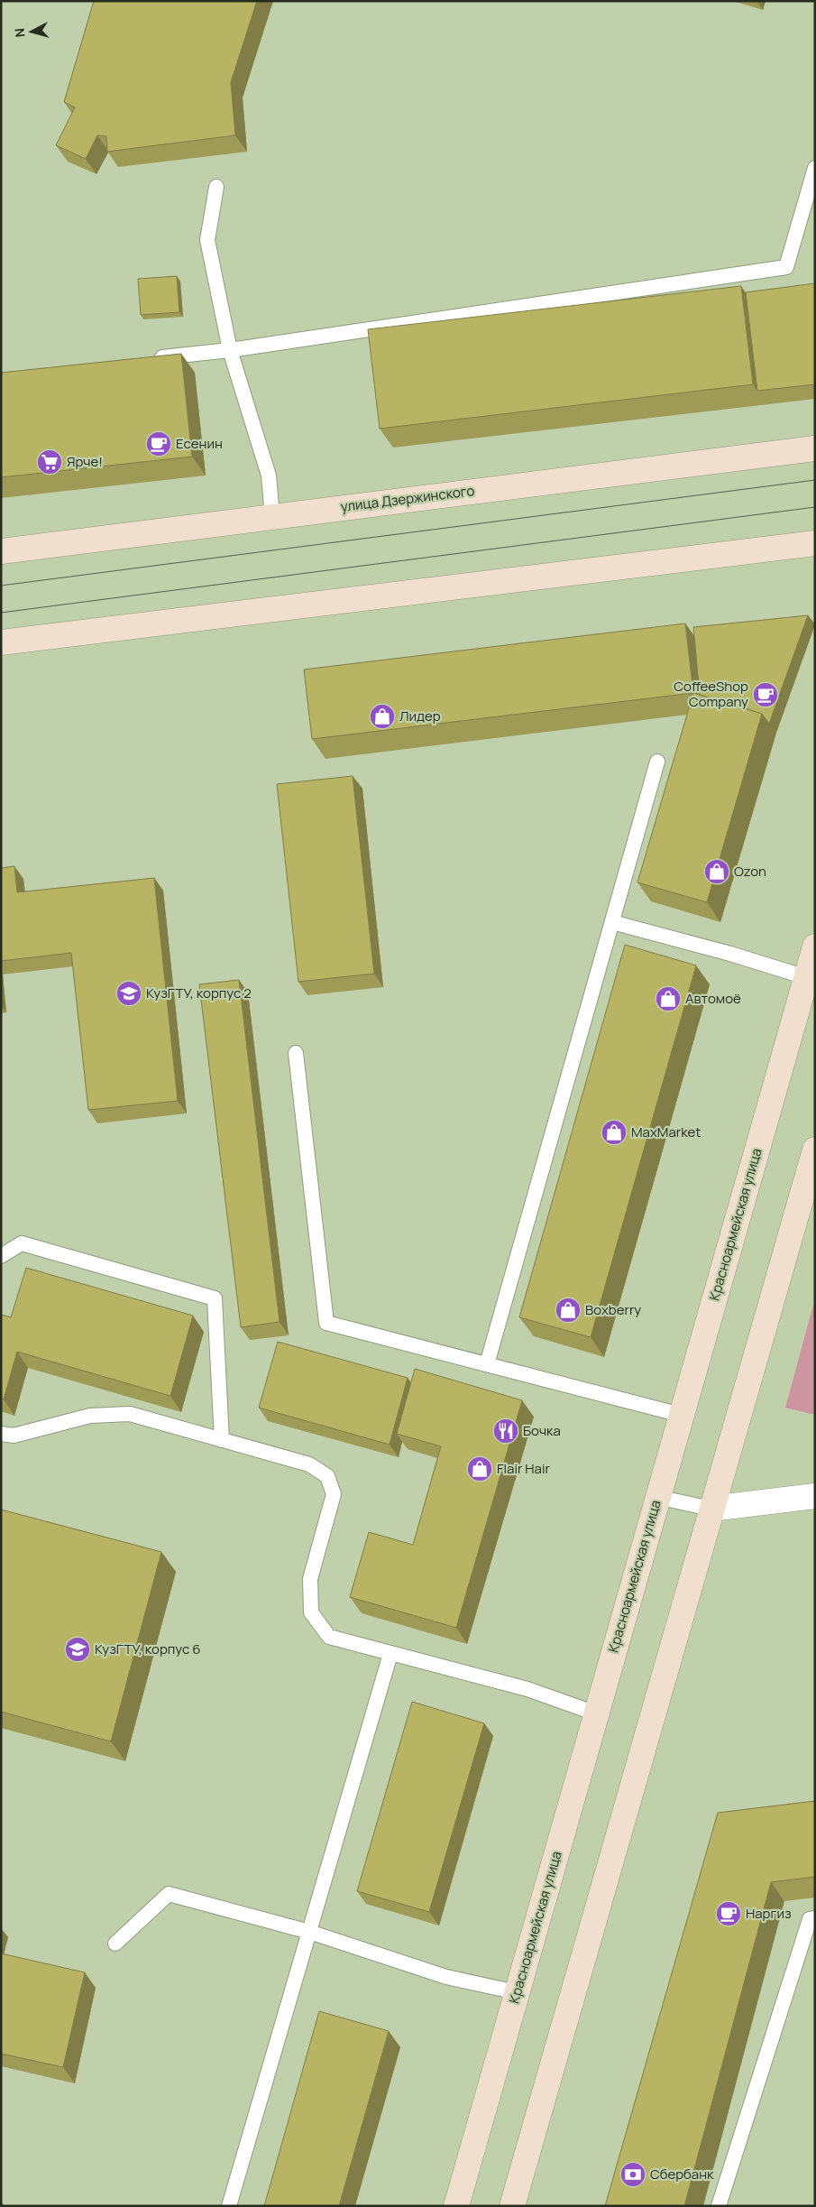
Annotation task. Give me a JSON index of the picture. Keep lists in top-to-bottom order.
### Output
{
  "streets": {
    "main road": ["улица Дзержинского", "Красноармейская улица"]
  },
  "places": {
    "cafe": ["Есенин", "CoffeeShop Company", "Наргиз"],
    "supermarket": ["Ярче!"],
    "shop": [
      "Лидер",
      "Ozon",
      "Автомоё",
      "MaxMarket",
      "Boxberry",
      "Flair Hair"
    ],
    "school or university": ["КузГТУ, корпус 2", "КузГТУ, корпус 6"],
    "restaurant": ["Бочка"],
    "bank": ["Сбербанк"]
  },
  "north": "left"
}
